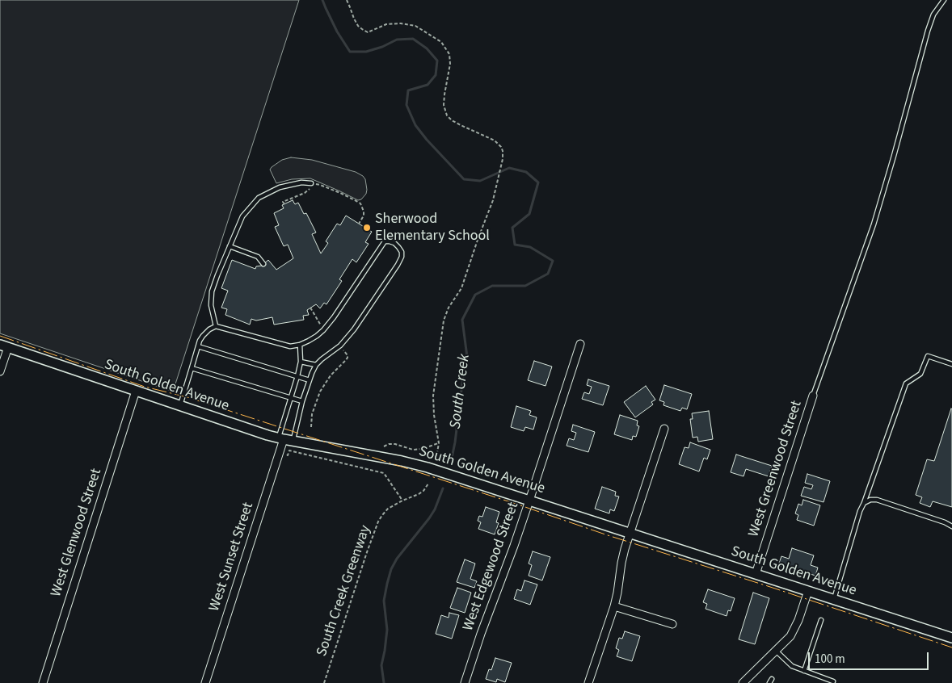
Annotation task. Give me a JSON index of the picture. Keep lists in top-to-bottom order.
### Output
{
  "streets": {
    "street": [
      "South Golden Avenue",
      "West Greenwood Street",
      "West Glenwood Street",
      "West Sunset Street",
      "West Edgewood Street"
    ],
    "path": ["South Creek Greenway"]
  },
  "crossings": [
    ["South Golden Avenue", "West Greenwood Street"],
    ["South Golden Avenue", "West Glenwood Street"],
    ["South Golden Avenue", "West Sunset Street"],
    ["South Golden Avenue", "West Edgewood Street"]
  ],
  "water": ["South Creek"],
  "places": ["Sherwood Elementary School"],
  "scale_bar": "100 m"
}
